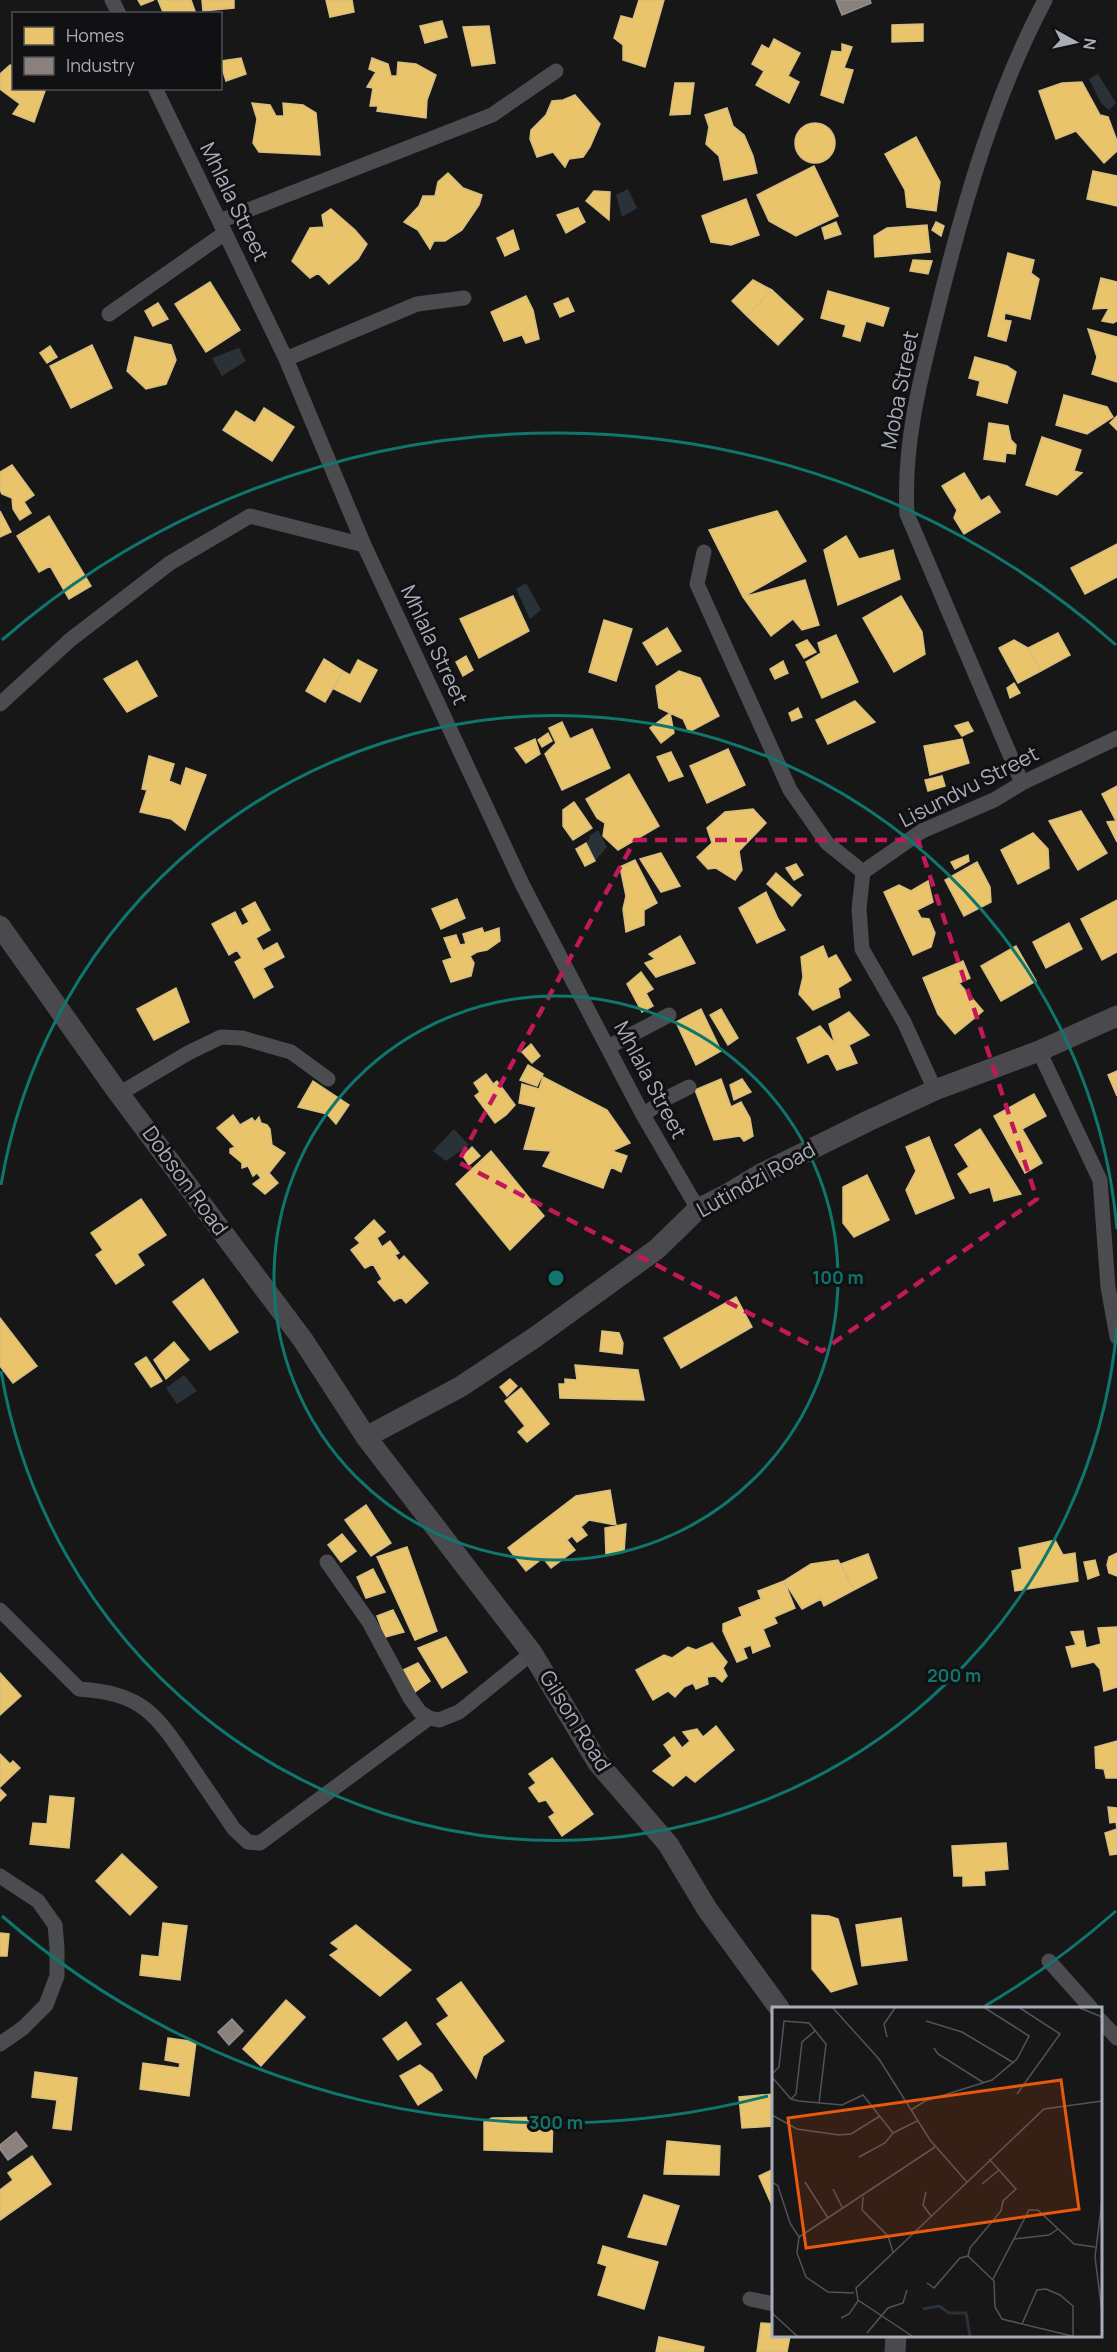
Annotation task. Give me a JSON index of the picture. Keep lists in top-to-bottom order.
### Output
{
  "streets": {
    "street": [
      "Mhlala Street",
      "Moba Street",
      "Lisundvu Street",
      "Lutindzi Road",
      "Dobson Road",
      "Gilson Road"
    ]
  },
  "crossings": [
    ["Mhlala Street", "Lutindzi Road"],
    ["Moba Street", "Lisundvu Street"],
    ["Lutindzi Road", "Dobson Road"],
    ["Lutindzi Road", "Gilson Road"],
    ["Dobson Road", "Gilson Road"]
  ],
  "legend": ["Homes", "Industry"],
  "north": "right",
  "rings": ["100 m", "200 m", "300 m"]
}
